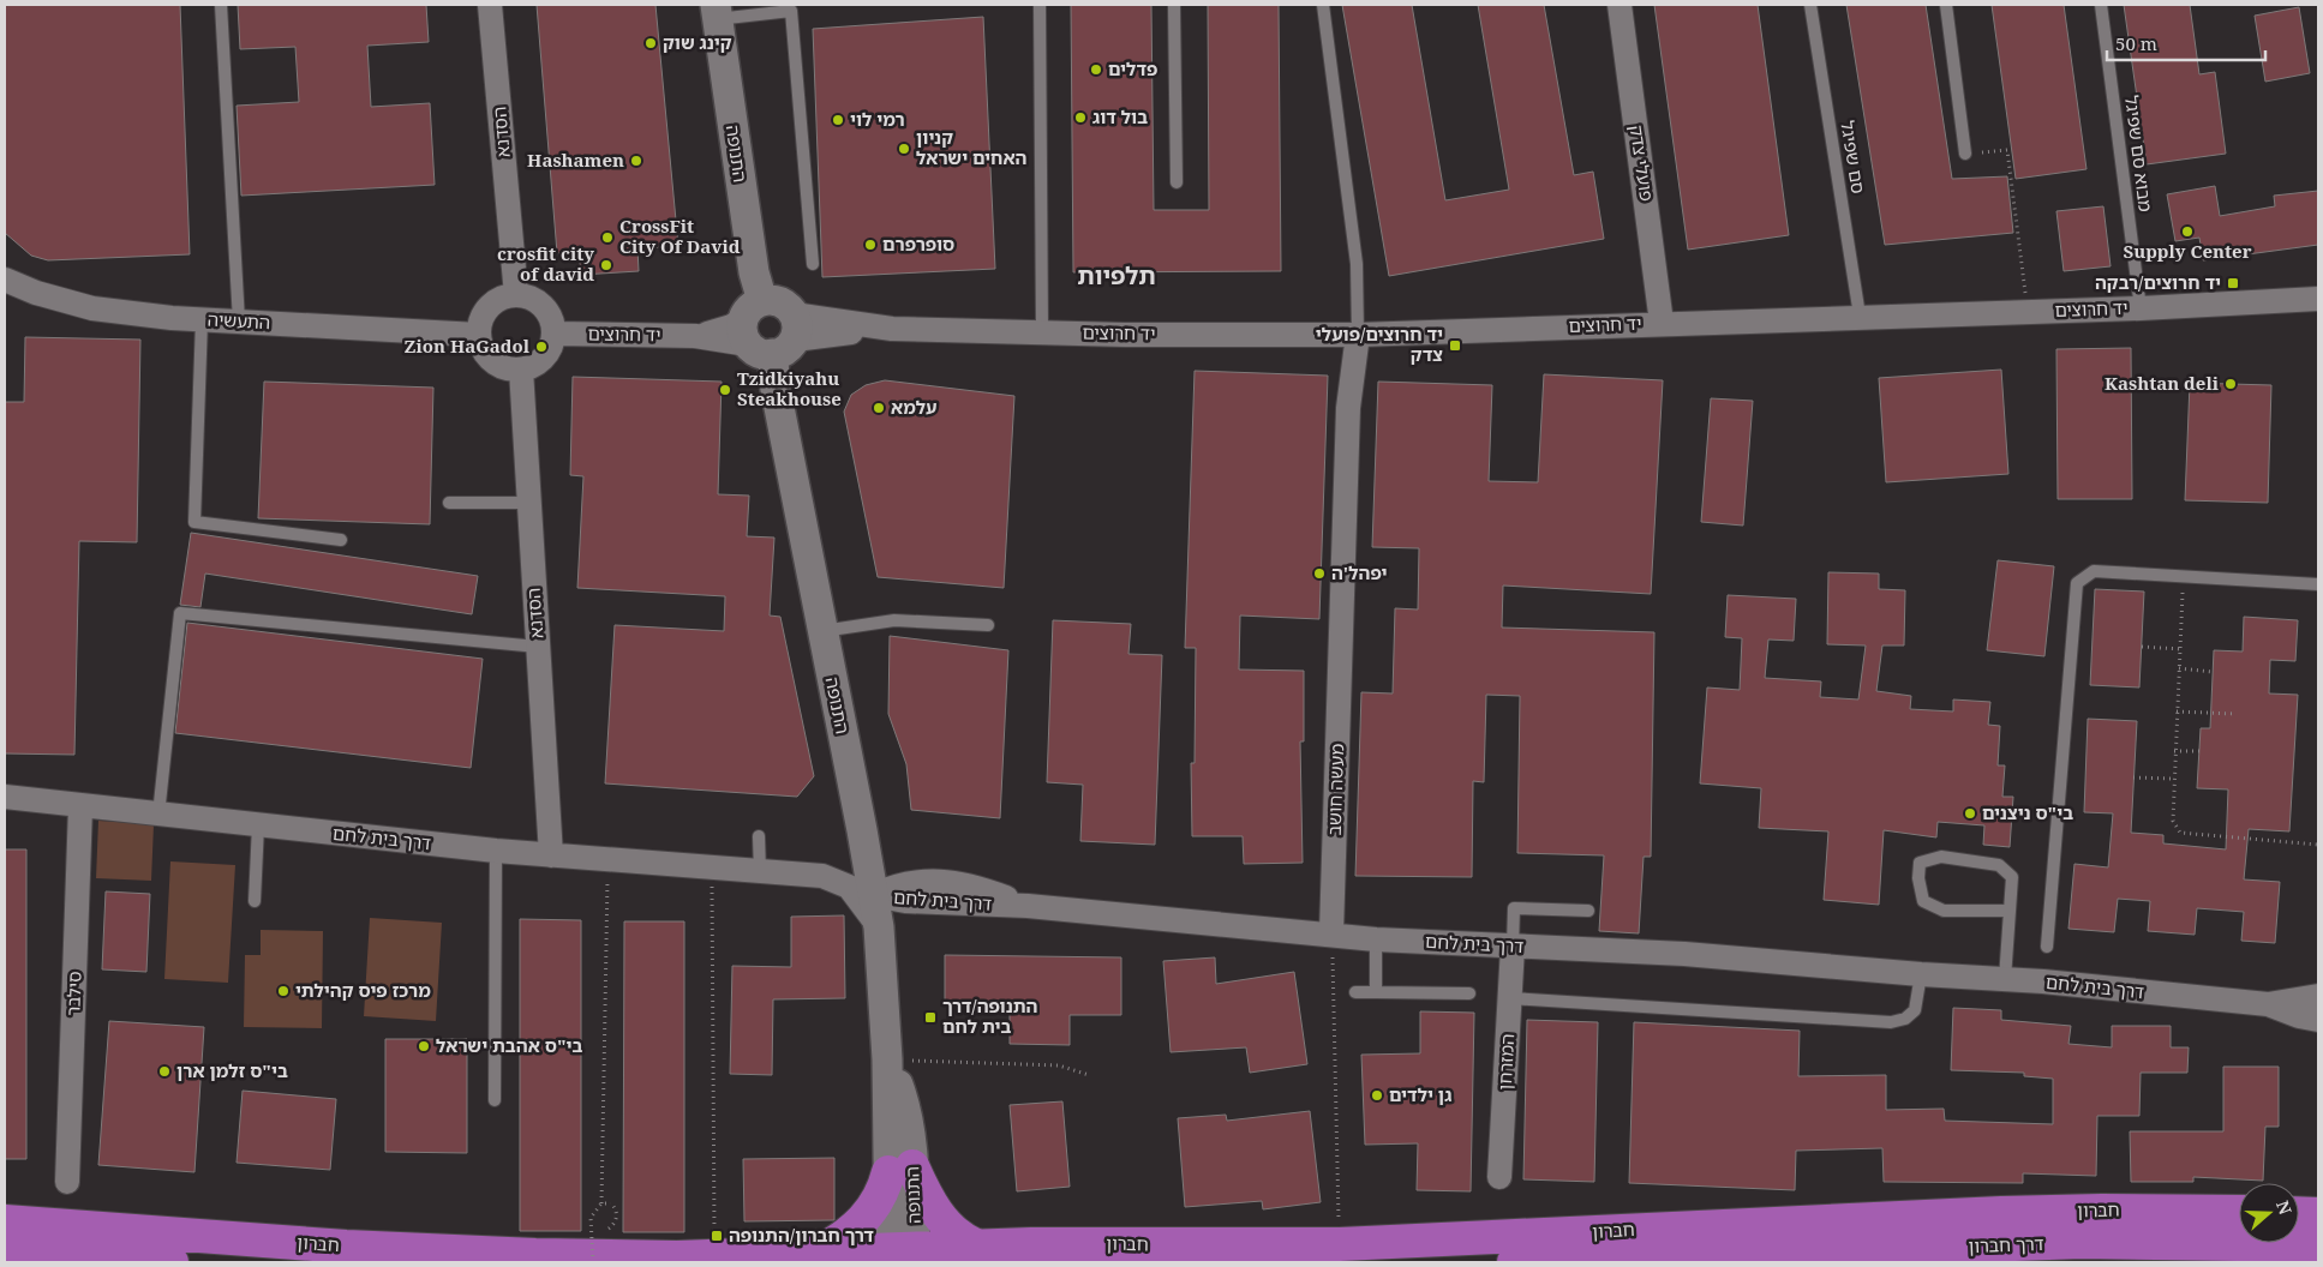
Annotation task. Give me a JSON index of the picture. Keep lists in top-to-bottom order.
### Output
{
  "streets": {
    "highway": ["חברון", "דרך חברון"],
    "street": [
      "הסדנא",
      "התנופה",
      "פועלי צדק",
      "יד חרוצים",
      "התעשיה",
      "מעשה חושב",
      "דרך בית לחם",
      "סילבר",
      "המזרחן"
    ],
    "lane": ["מבוא סם שפיגל", "סם שפיגל"]
  },
  "crossings": [
    ["הסדנא", "יד חרוצים"],
    ["הסדנא", "התעשיה"],
    ["הסדנא", "דרך בית לחם"],
    ["התנופה", "יד חרוצים"],
    ["התנופה", "דרך בית לחם"],
    ["התנופה", "חברון"],
    ["מבוא סם שפיגל", "יד חרוצים"],
    ["סם שפיגל", "יד חרוצים"],
    ["פועלי צדק", "יד חרוצים"],
    ["יד חרוצים", "התעשיה"],
    ["יד חרוצים", "מעשה חושב"],
    ["מעשה חושב", "דרך בית לחם"],
    ["דרך בית לחם", "סילבר"],
    ["דרך בית לחם", "המזרחן"]
  ],
  "districts": ["תלפיות"],
  "places": {
    "other": [
      "קינג שוק",
      "פדלים",
      "בול דוג",
      "רמי לוי",
      "קניון האחים ישראל",
      "Hashamen",
      "Supply Center",
      "CrossFit City Of David",
      "סופרפרם",
      "crosfit city of david",
      "Zion HaGadol",
      "Kashtan deli",
      "Tzidkiyahu Steakhouse",
      "עלמא",
      "יפהל'ה",
      "בי\"ס ניצנים",
      "מרכז פיס קהילתי",
      "בי\"ס אהבת ישראל",
      "בי\"ס זלמן ארן",
      "גן ילדים"
    ],
    "transit": [
      "יד חרוצים/רבקה",
      "יד חרוצים/פועלי צדק",
      "התנופה/דרך בית לחם",
      "דרך חברון/התנופה"
    ]
  },
  "scale_bar": "50 m",
  "north": "right"
}
